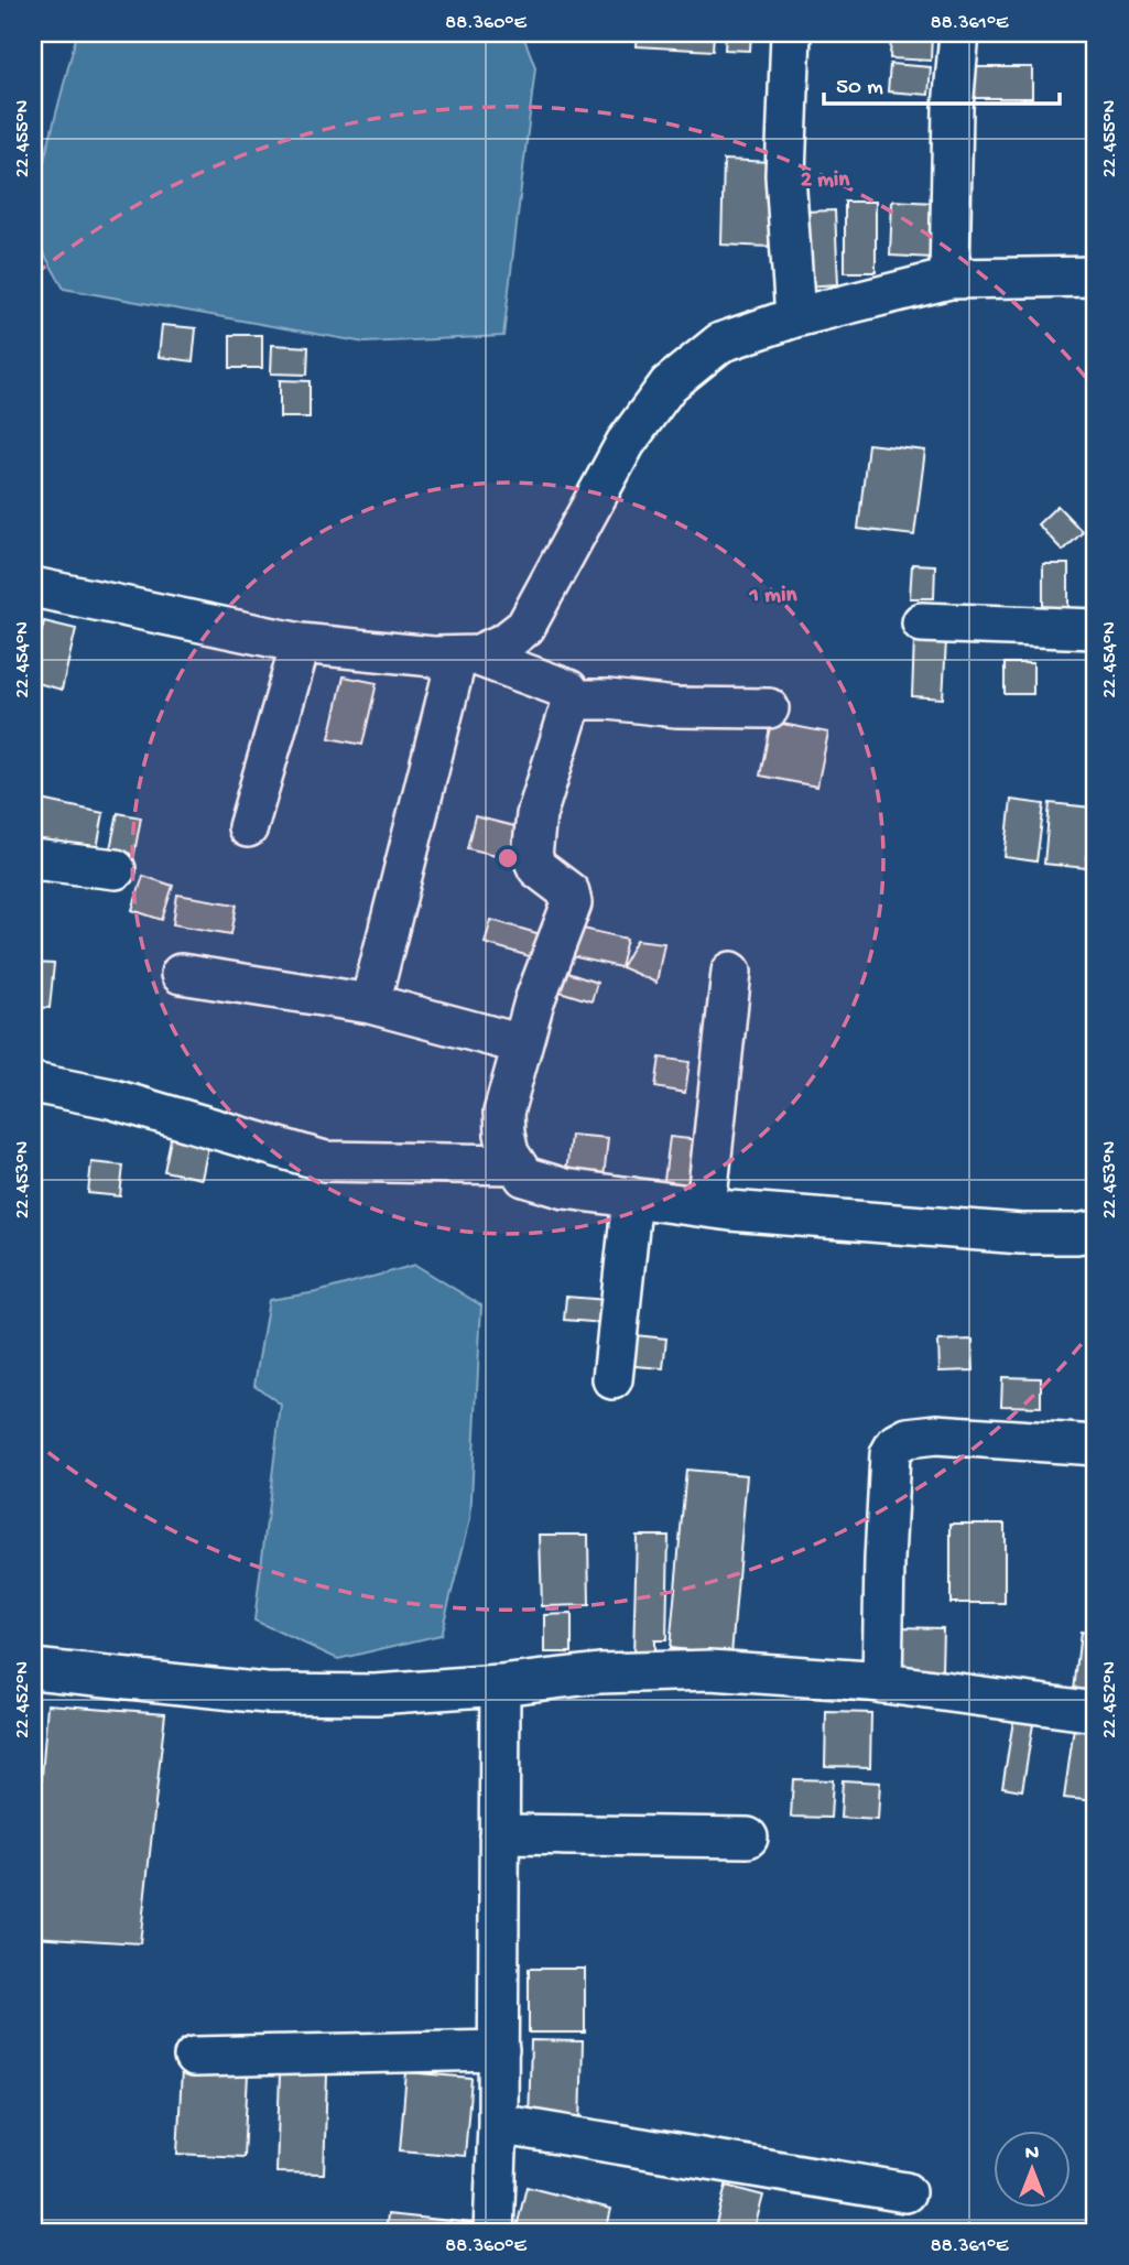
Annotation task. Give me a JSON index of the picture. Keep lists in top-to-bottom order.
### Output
{
  "scale_bar": "50 m",
  "north": "top",
  "coordinates": [
    "88.360°E",
    "88.361°E",
    "22.455°N",
    "22.454°N",
    "22.453°N",
    "22.452°N"
  ],
  "rings": ["2 min", "1 min"]
}
